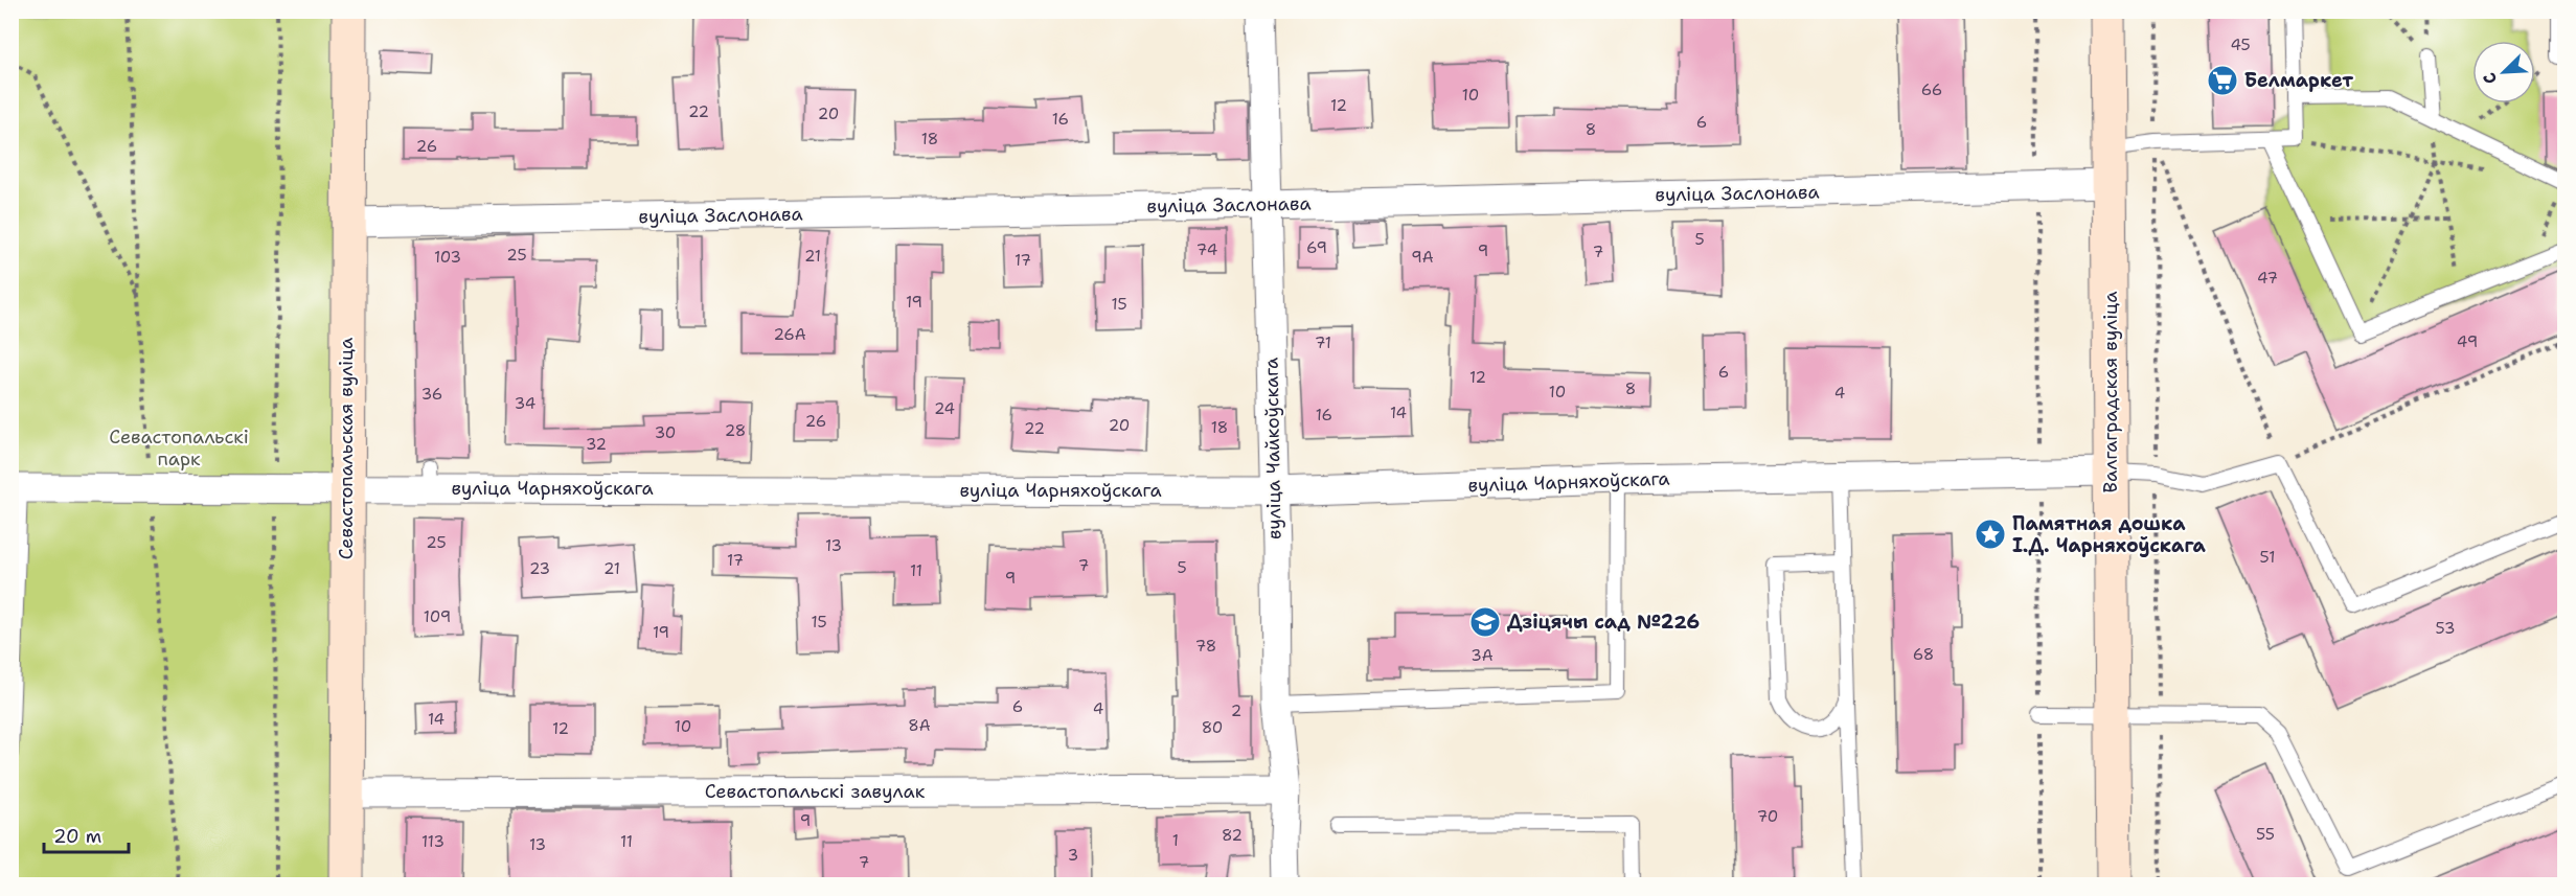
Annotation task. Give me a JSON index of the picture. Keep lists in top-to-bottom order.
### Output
{
  "streets": {
    "main road": ["Валгаградская вуліца", "Севастопальская вуліца"],
    "street": [
      "вуліца Заслонава",
      "вуліца Чайкоўскага",
      "вуліца Чарняхоўскага",
      "Севастопальскі завулак"
    ]
  },
  "crossings": [
    ["вуліца Заслонава", "Валгаградская вуліца"],
    ["вуліца Заслонава", "Севастопальская вуліца"],
    ["вуліца Заслонава", "вуліца Чайкоўскага"],
    ["Валгаградская вуліца", "вуліца Чарняхоўскага"],
    ["Севастопальская вуліца", "вуліца Чарняхоўскага"],
    ["Севастопальская вуліца", "Севастопальскі завулак"],
    ["вуліца Чайкоўскага", "вуліца Чарняхоўскага"],
    ["вуліца Чайкоўскага", "Севастопальскі завулак"]
  ],
  "parks": ["Севастопальскі парк"],
  "places": {
    "supermarket": ["Белмаркет"],
    "place": ["Памятная дошка І.Д. Чарняхоўскага"],
    "school or university": ["Дзіцячы сад №226"]
  },
  "house_numbers": [
    "45",
    "66",
    "10",
    "12",
    "22",
    "20",
    "16",
    "6",
    "8",
    "18",
    "26",
    "5",
    "69",
    "74",
    "9",
    "7",
    "25",
    "21",
    "103",
    "9А",
    "17",
    "47",
    "19",
    "15",
    "26А",
    "49",
    "71",
    "6",
    "12",
    "8",
    "10",
    "4",
    "36",
    "34",
    "24",
    "14",
    "16",
    "26",
    "20",
    "18",
    "22",
    "28",
    "30",
    "32",
    "25",
    "13",
    "51",
    "17",
    "7",
    "5",
    "23",
    "21",
    "11",
    "9",
    "109",
    "15",
    "53",
    "19",
    "78",
    "68",
    "3А",
    "6",
    "4",
    "2",
    "14",
    "8А",
    "10",
    "80",
    "12",
    "70",
    "9",
    "55",
    "82",
    "1",
    "113",
    "11",
    "13",
    "3",
    "7"
  ],
  "scale_bar": "20 m",
  "north": "bottom left"
}
